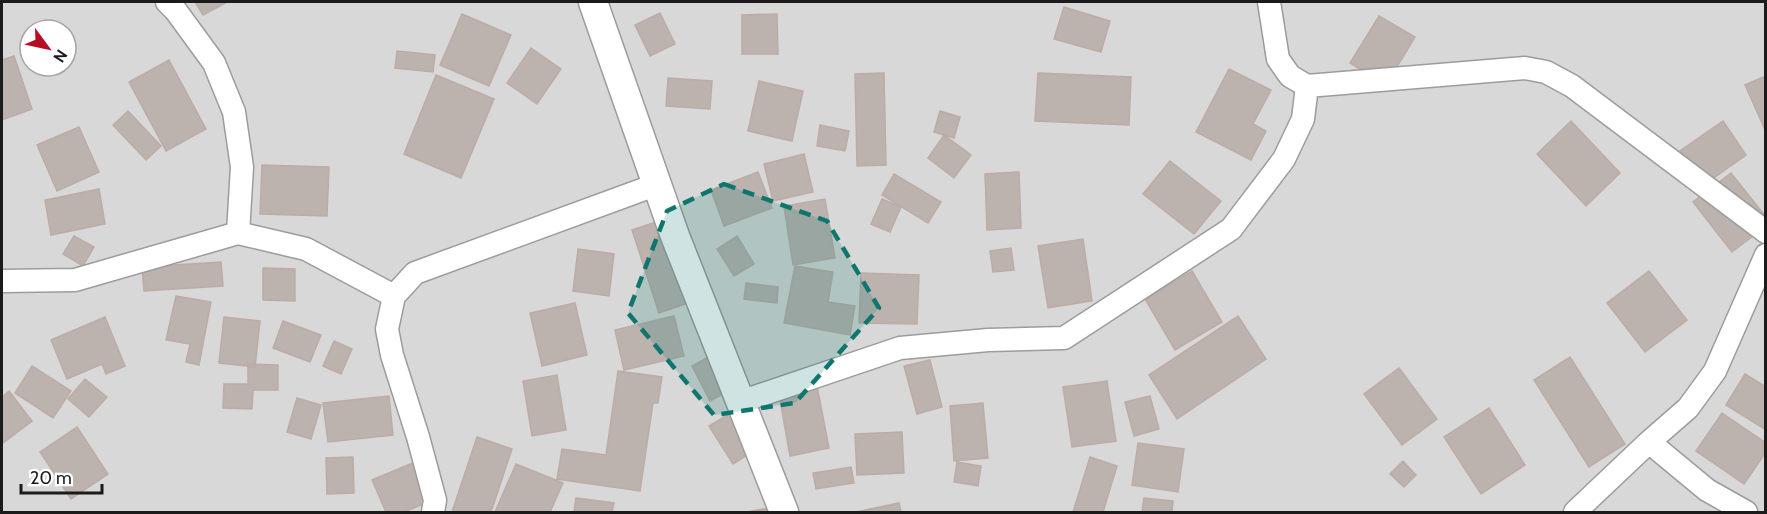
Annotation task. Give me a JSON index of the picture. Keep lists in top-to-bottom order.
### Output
{
  "scale_bar": "20 m",
  "north": "bottom right"
}
